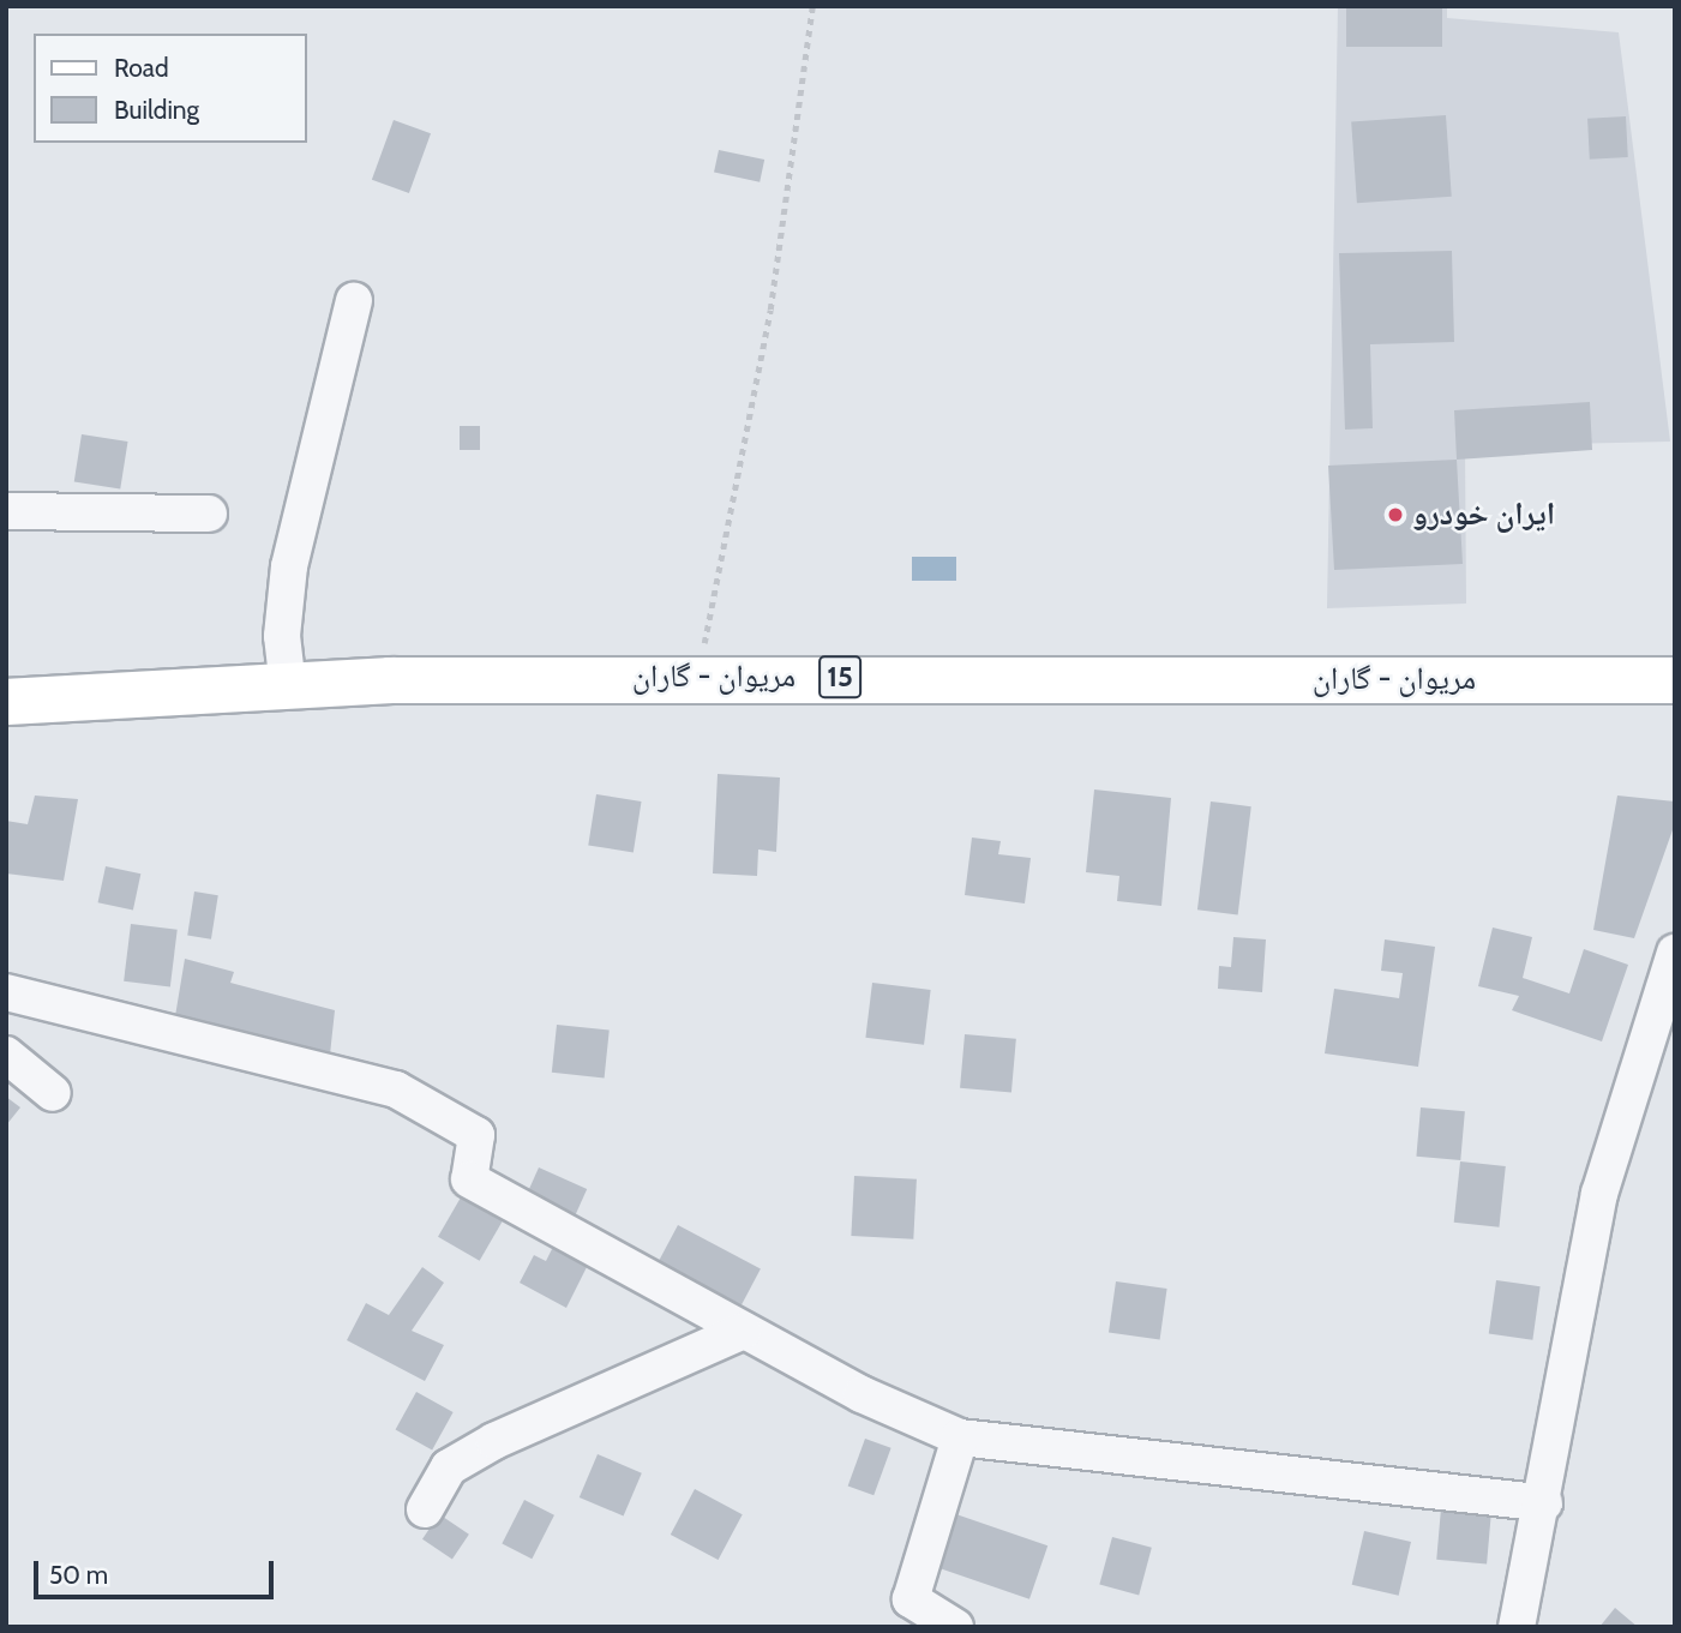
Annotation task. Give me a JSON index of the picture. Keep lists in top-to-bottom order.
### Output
{
  "streets": {
    "main road": ["مریوان - گاران", "15"]
  },
  "places": ["ایران خودرو"],
  "legend": ["Road", "Building"],
  "scale_bar": "50 m"
}
